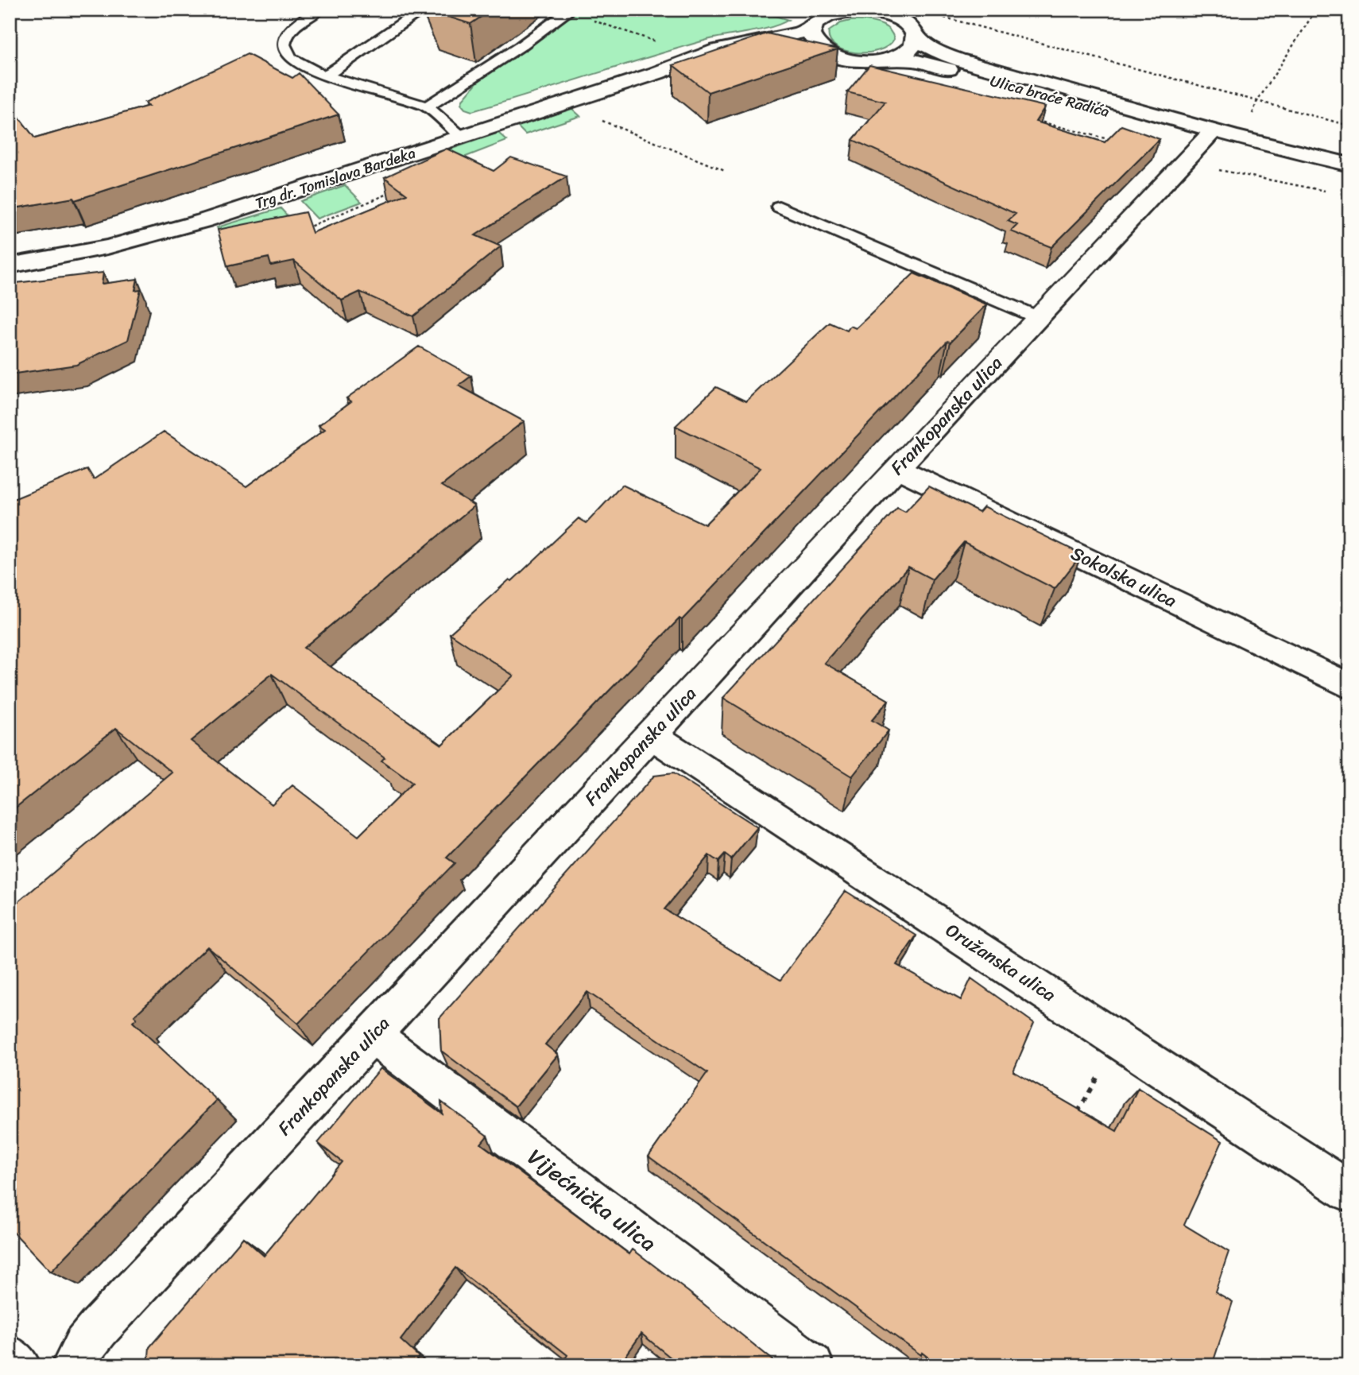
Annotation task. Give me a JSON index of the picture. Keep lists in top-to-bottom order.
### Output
{
  "streets": {
    "street": [
      "Ulica braće Radića",
      "Trg dr. Tomislava Bardeka",
      "Frankopanska ulica",
      "Sokolska ulica",
      "Oružanska ulica",
      "Vijećnička ulica"
    ]
  },
  "crossings": [
    ["Ulica braće Radića", "Trg dr. Tomislava Bardeka"],
    ["Ulica braće Radića", "Frankopanska ulica"],
    ["Frankopanska ulica", "Sokolska ulica"],
    ["Frankopanska ulica", "Oružanska ulica"],
    ["Frankopanska ulica", "Vijećnička ulica"]
  ]
}
